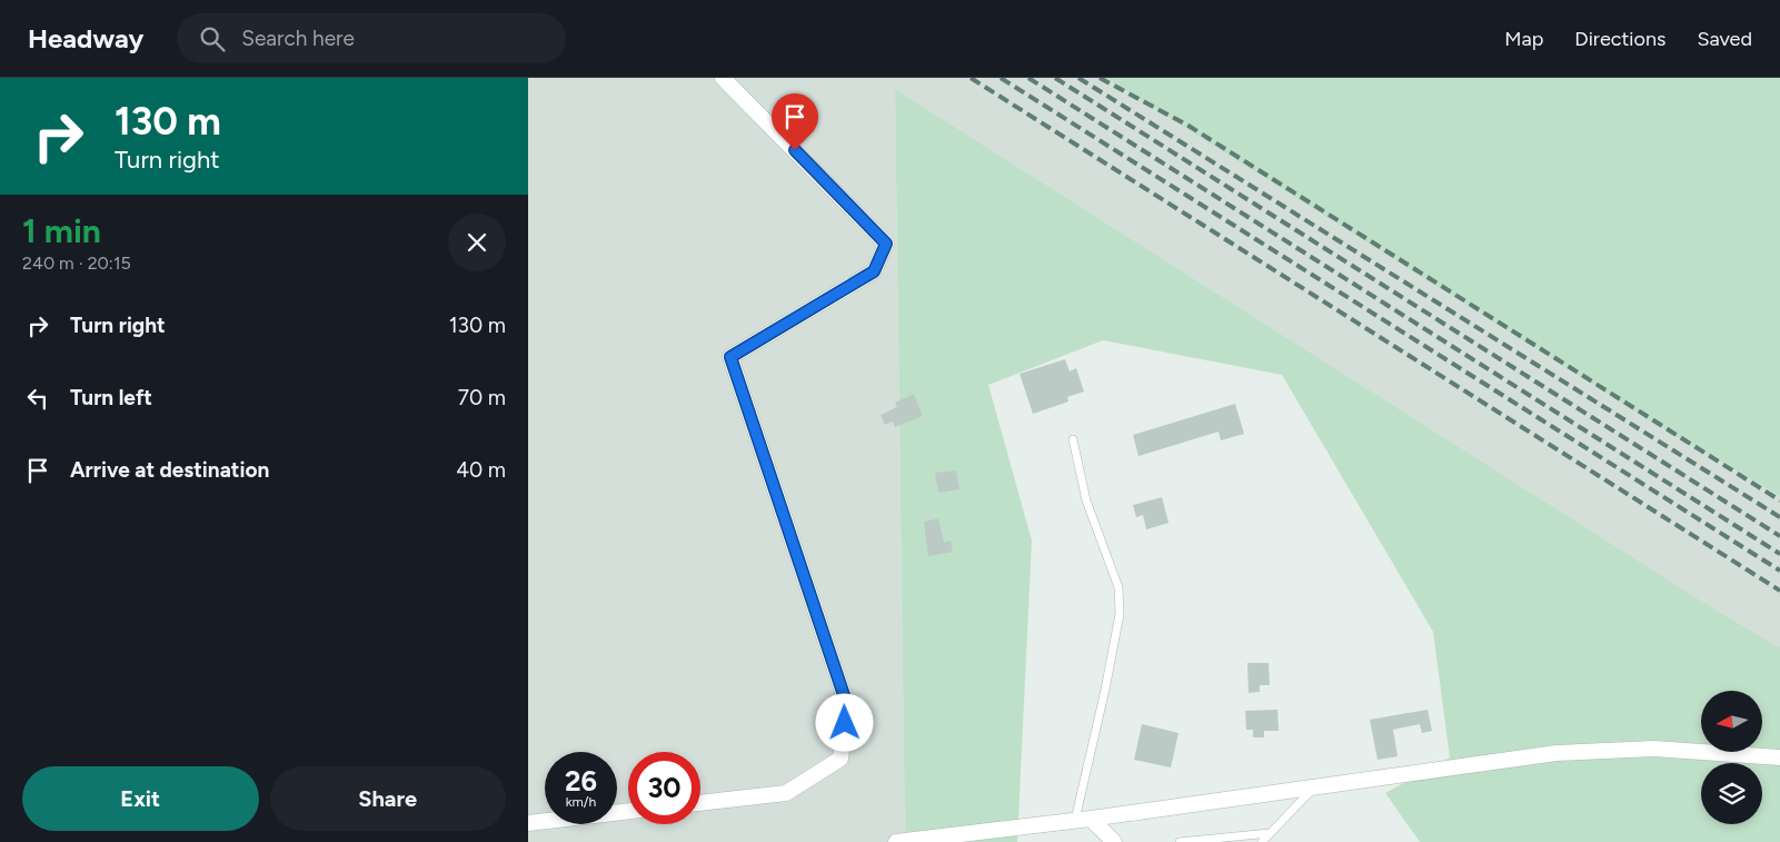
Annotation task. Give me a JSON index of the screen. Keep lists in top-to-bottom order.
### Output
{
  "north": "left",
  "page": {
    "header": "Headway",
    "search": "Search here",
    "nav": ["Map", "Directions", "Saved"],
    "turn": ["130 m", "Turn right"],
    "heading": ["1 min", "240 m · 20:15"],
    "list": [
      {
        "name": "Turn right",
        "value": "130 m"
      },
      {
        "name": "Turn left",
        "value": "70 m"
      },
      {
        "name": "Arrive at destination",
        "value": "40 m"
      }
    ],
    "speed": "26 km/h",
    "limit": "30",
    "buttons": ["Exit", "Share"]
  }
}
